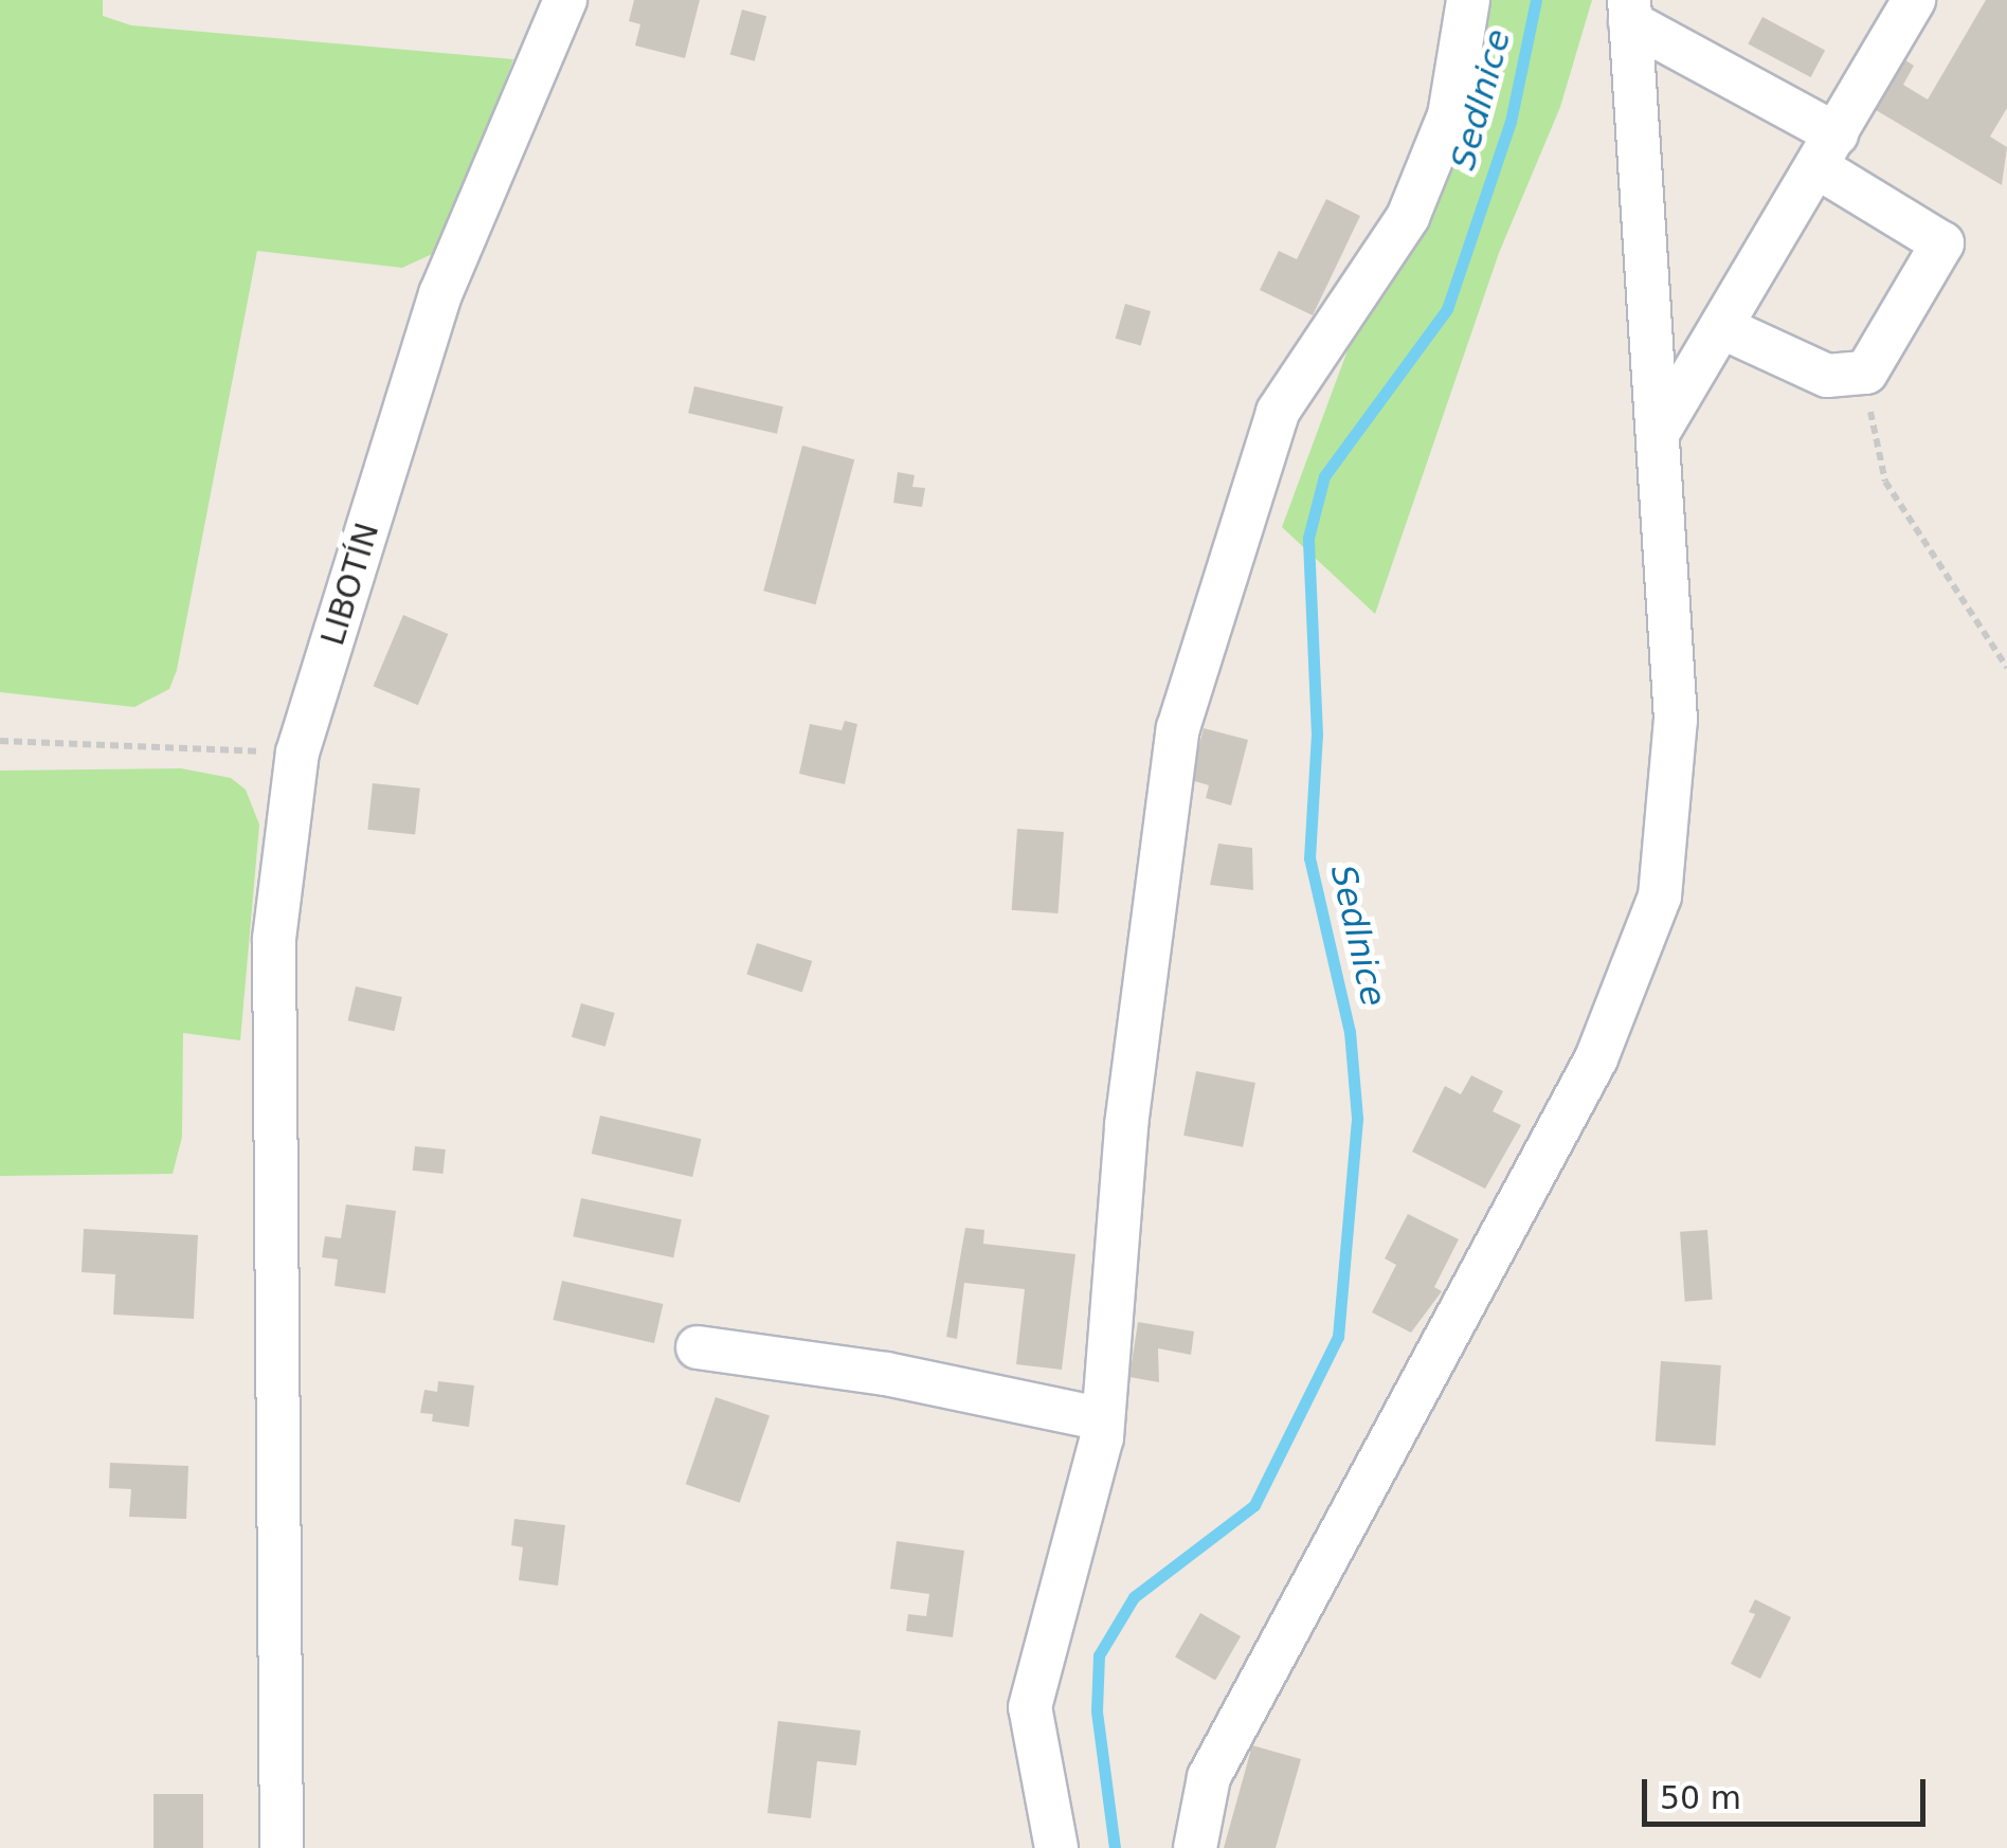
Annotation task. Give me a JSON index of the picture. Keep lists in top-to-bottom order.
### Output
{
  "streets": {
    "street": ["LIBOTÍN"]
  },
  "water": ["Sedlnice"],
  "scale_bar": "50 m"
}
